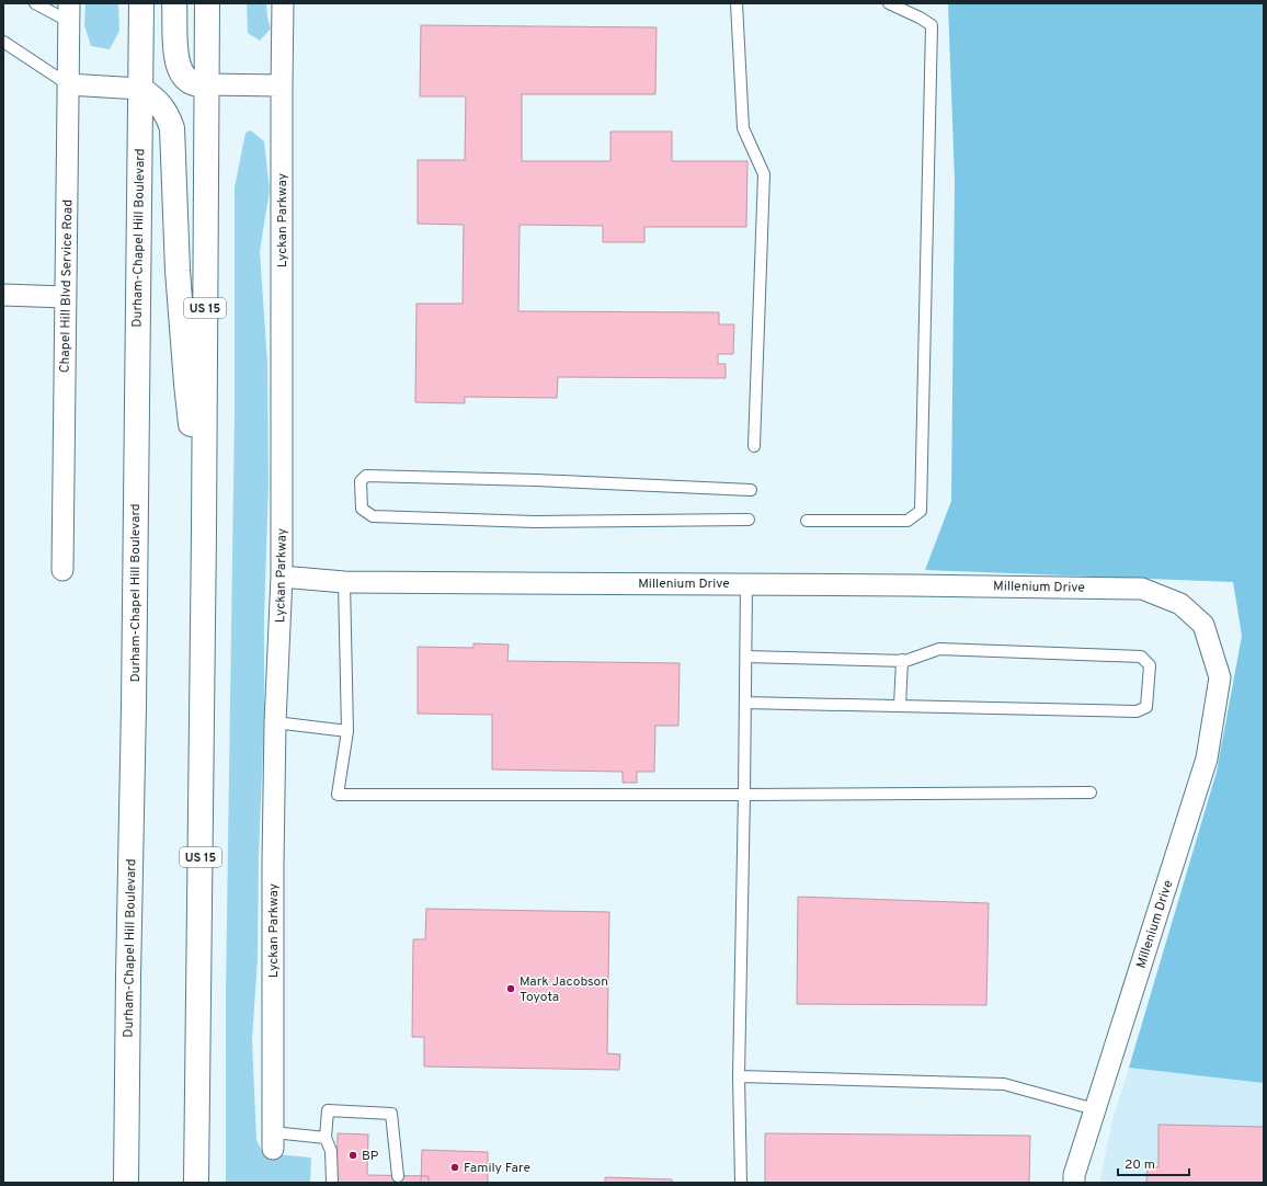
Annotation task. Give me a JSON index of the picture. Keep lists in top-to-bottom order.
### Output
{
  "streets": {
    "highway": ["Durham-Chapel Hill Boulevard", "US 15"],
    "street": ["Lyckan Parkway", "Chapel Hill Blvd Service Road", "Millenium Drive"]
  },
  "crossings": [
    ["Lyckan Parkway", "Millenium Drive"]
  ],
  "places": ["Mark Jacobson Toyota", "BP", "Family Fare"],
  "scale_bar": "20 m"
}
